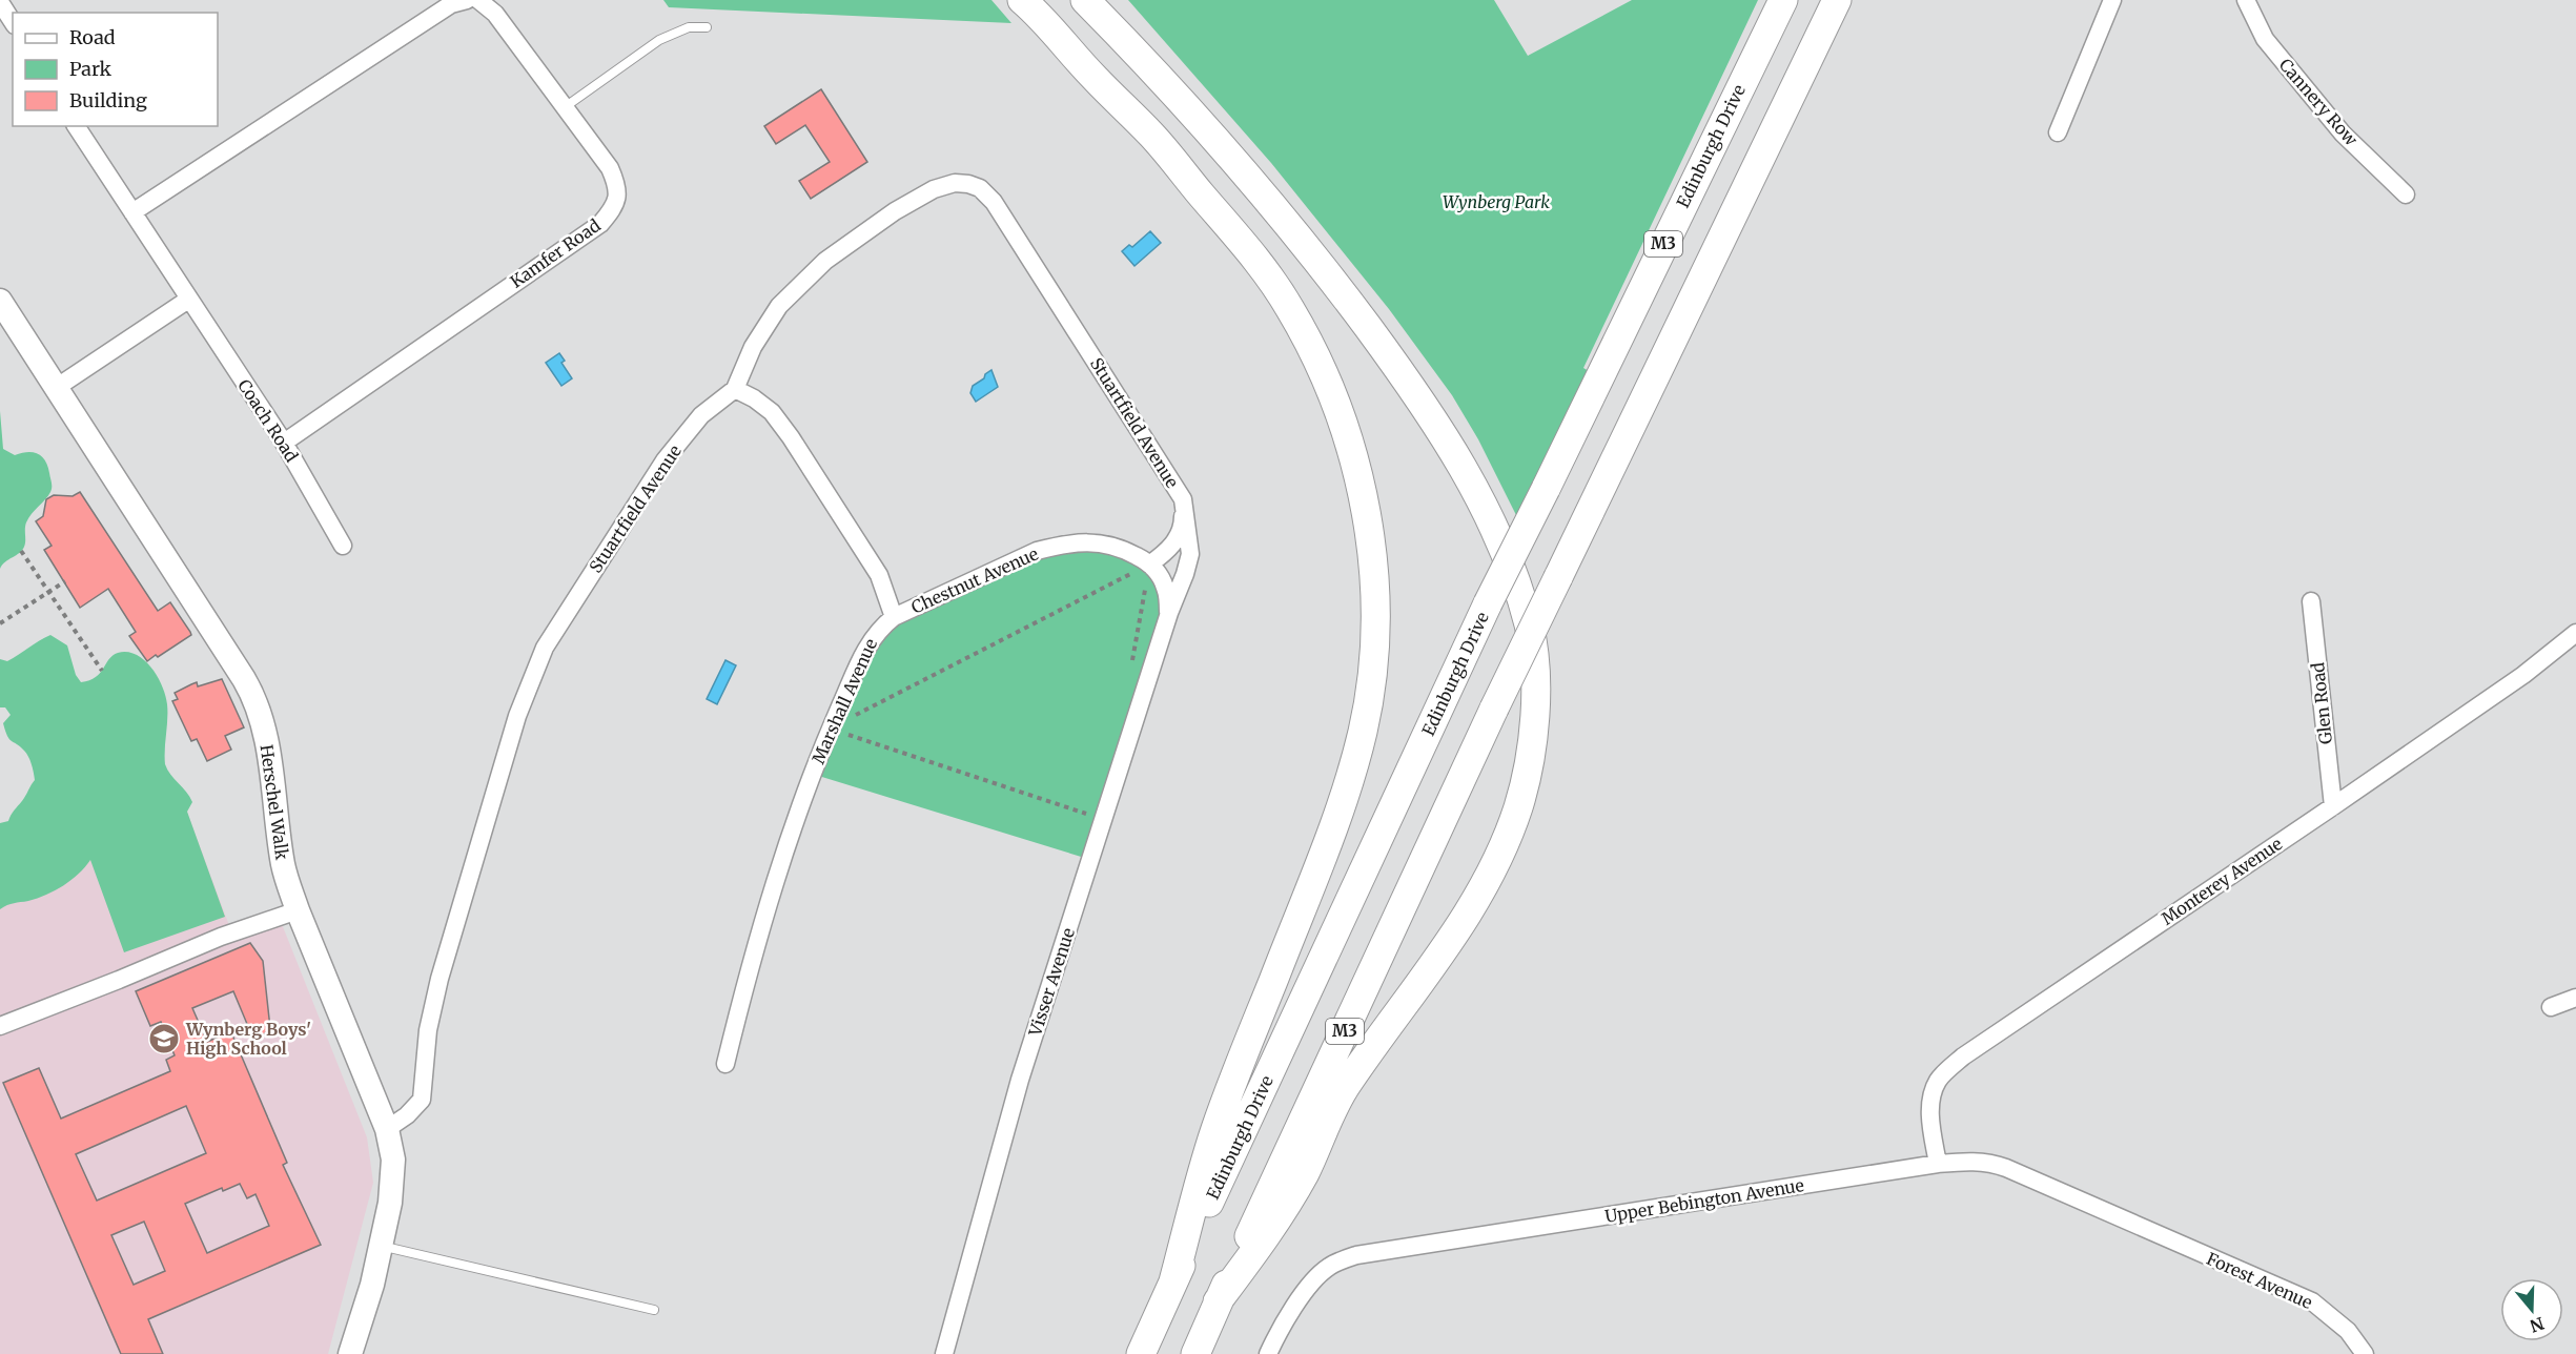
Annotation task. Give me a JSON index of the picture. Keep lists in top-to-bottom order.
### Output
{
  "streets": {
    "highway": ["Edinburgh Drive", "M3"],
    "main road": ["Herschel Walk"],
    "street": [
      "Cannery Row",
      "Kamfer Road",
      "Coach Road",
      "Stuartfield Avenue",
      "Chestnut Avenue",
      "Marshall Avenue",
      "Glen Road",
      "Monterey Avenue",
      "Visser Avenue",
      "Upper Bebington Avenue",
      "Forest Avenue"
    ]
  },
  "crossings": [
    ["Kamfer Road", "Coach Road"],
    ["Stuartfield Avenue", "Chestnut Avenue"],
    ["Stuartfield Avenue", "Herschel Walk"],
    ["Stuartfield Avenue", "Visser Avenue"],
    ["Chestnut Avenue", "Marshall Avenue"],
    ["Chestnut Avenue", "Visser Avenue"],
    ["Glen Road", "Monterey Avenue"],
    ["Monterey Avenue", "Upper Bebington Avenue"],
    ["Upper Bebington Avenue", "Forest Avenue"]
  ],
  "parks": ["Wynberg Park"],
  "places": {
    "school or university": ["Wynberg Boys' High School"]
  },
  "legend": ["Road", "Park", "Building"],
  "north": "bottom"
}
